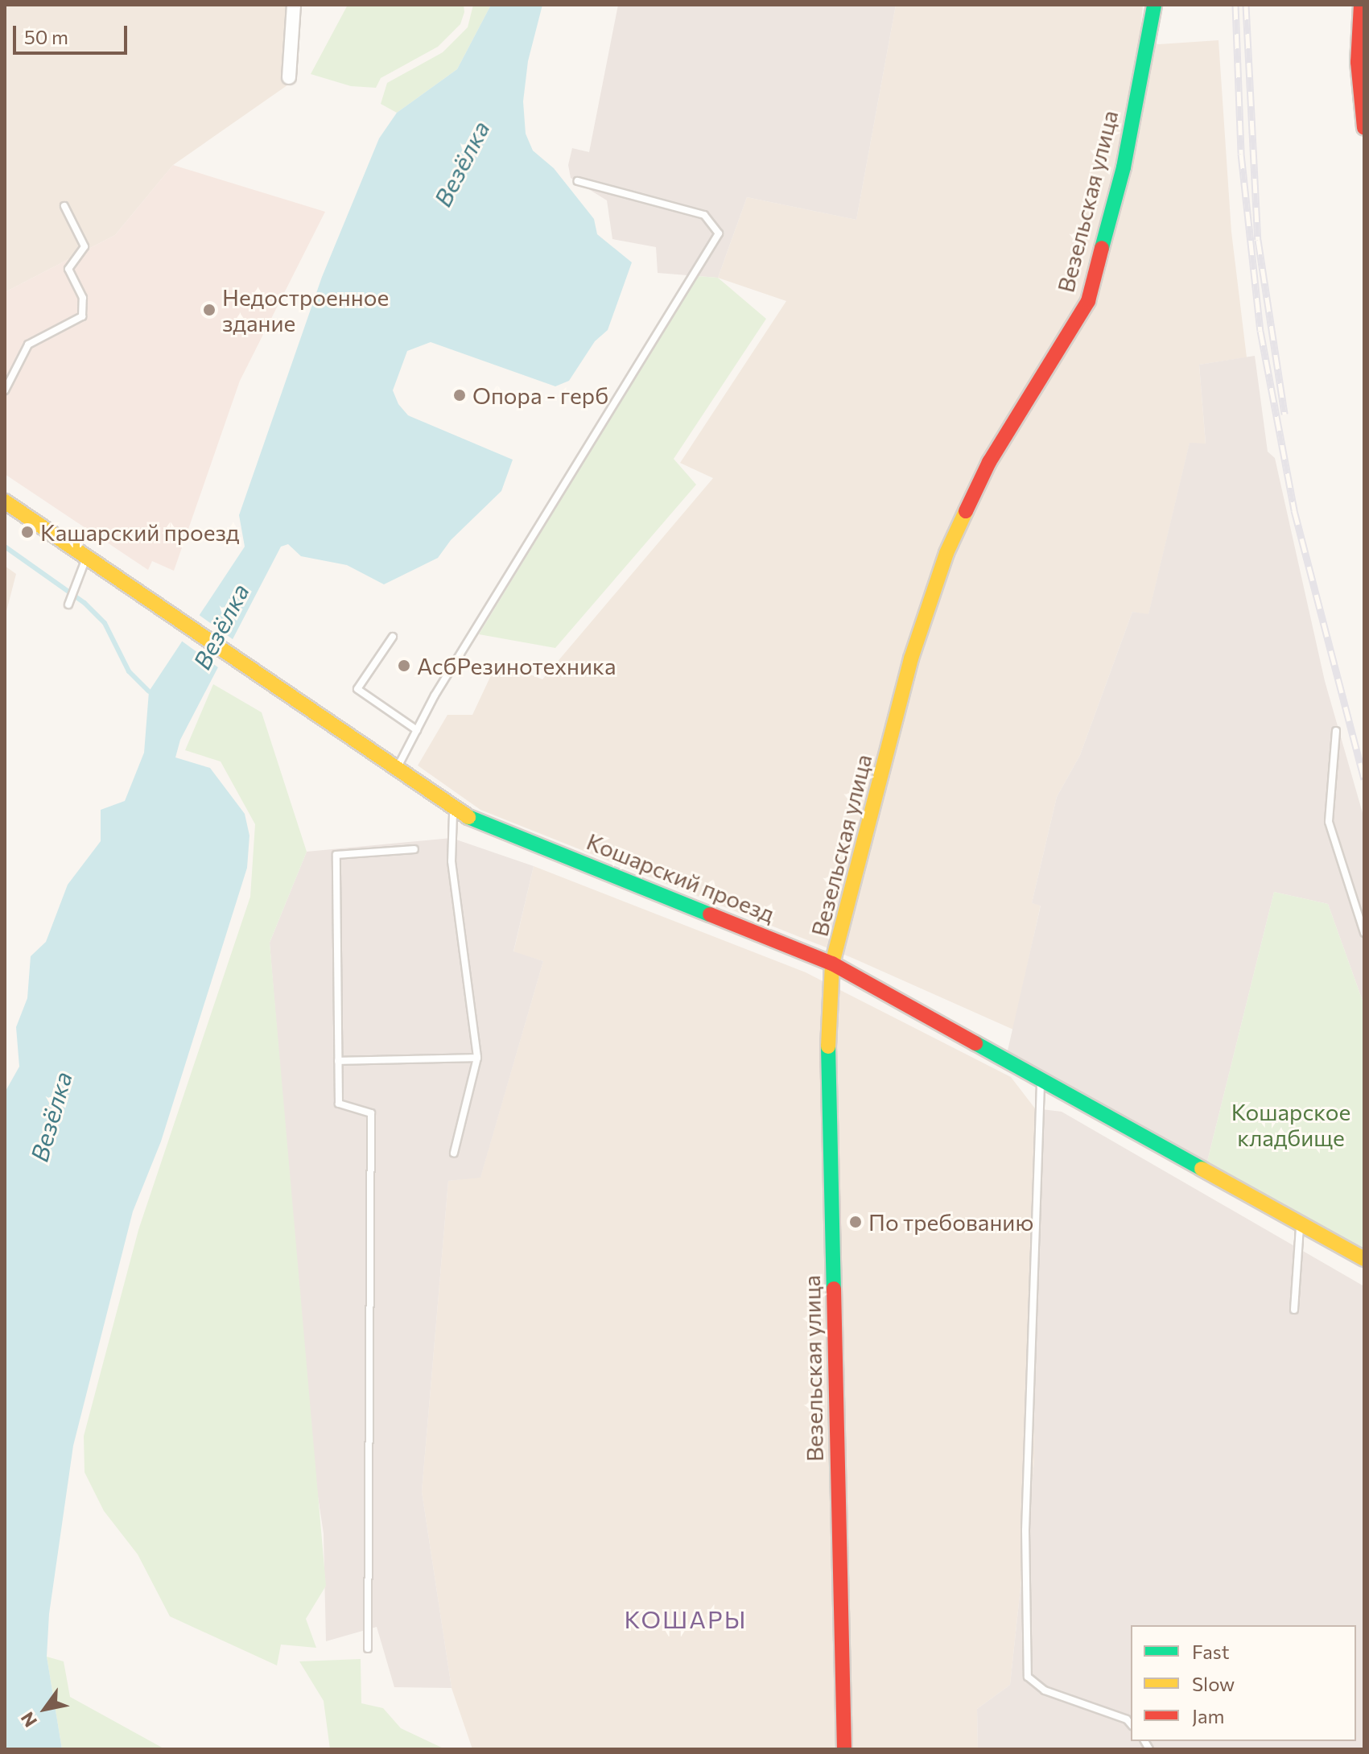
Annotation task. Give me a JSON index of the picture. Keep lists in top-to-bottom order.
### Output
{
  "streets": {
    "street": ["Везельская улица", "Кошарский проезд"]
  },
  "crossings": [
    ["Везельская улица", "Кошарский проезд"]
  ],
  "districts": ["КОШАРЫ"],
  "water": ["Везёлка"],
  "parks": ["Кошарское кладбище"],
  "places": [
    "Недостроенное здание",
    "Опора - герб",
    "Кашарский проезд",
    "АсбРезинотехника",
    "По требованию"
  ],
  "legend": ["Fast", "Slow", "Jam"],
  "scale_bar": "50 m",
  "north": "bottom left"
}
